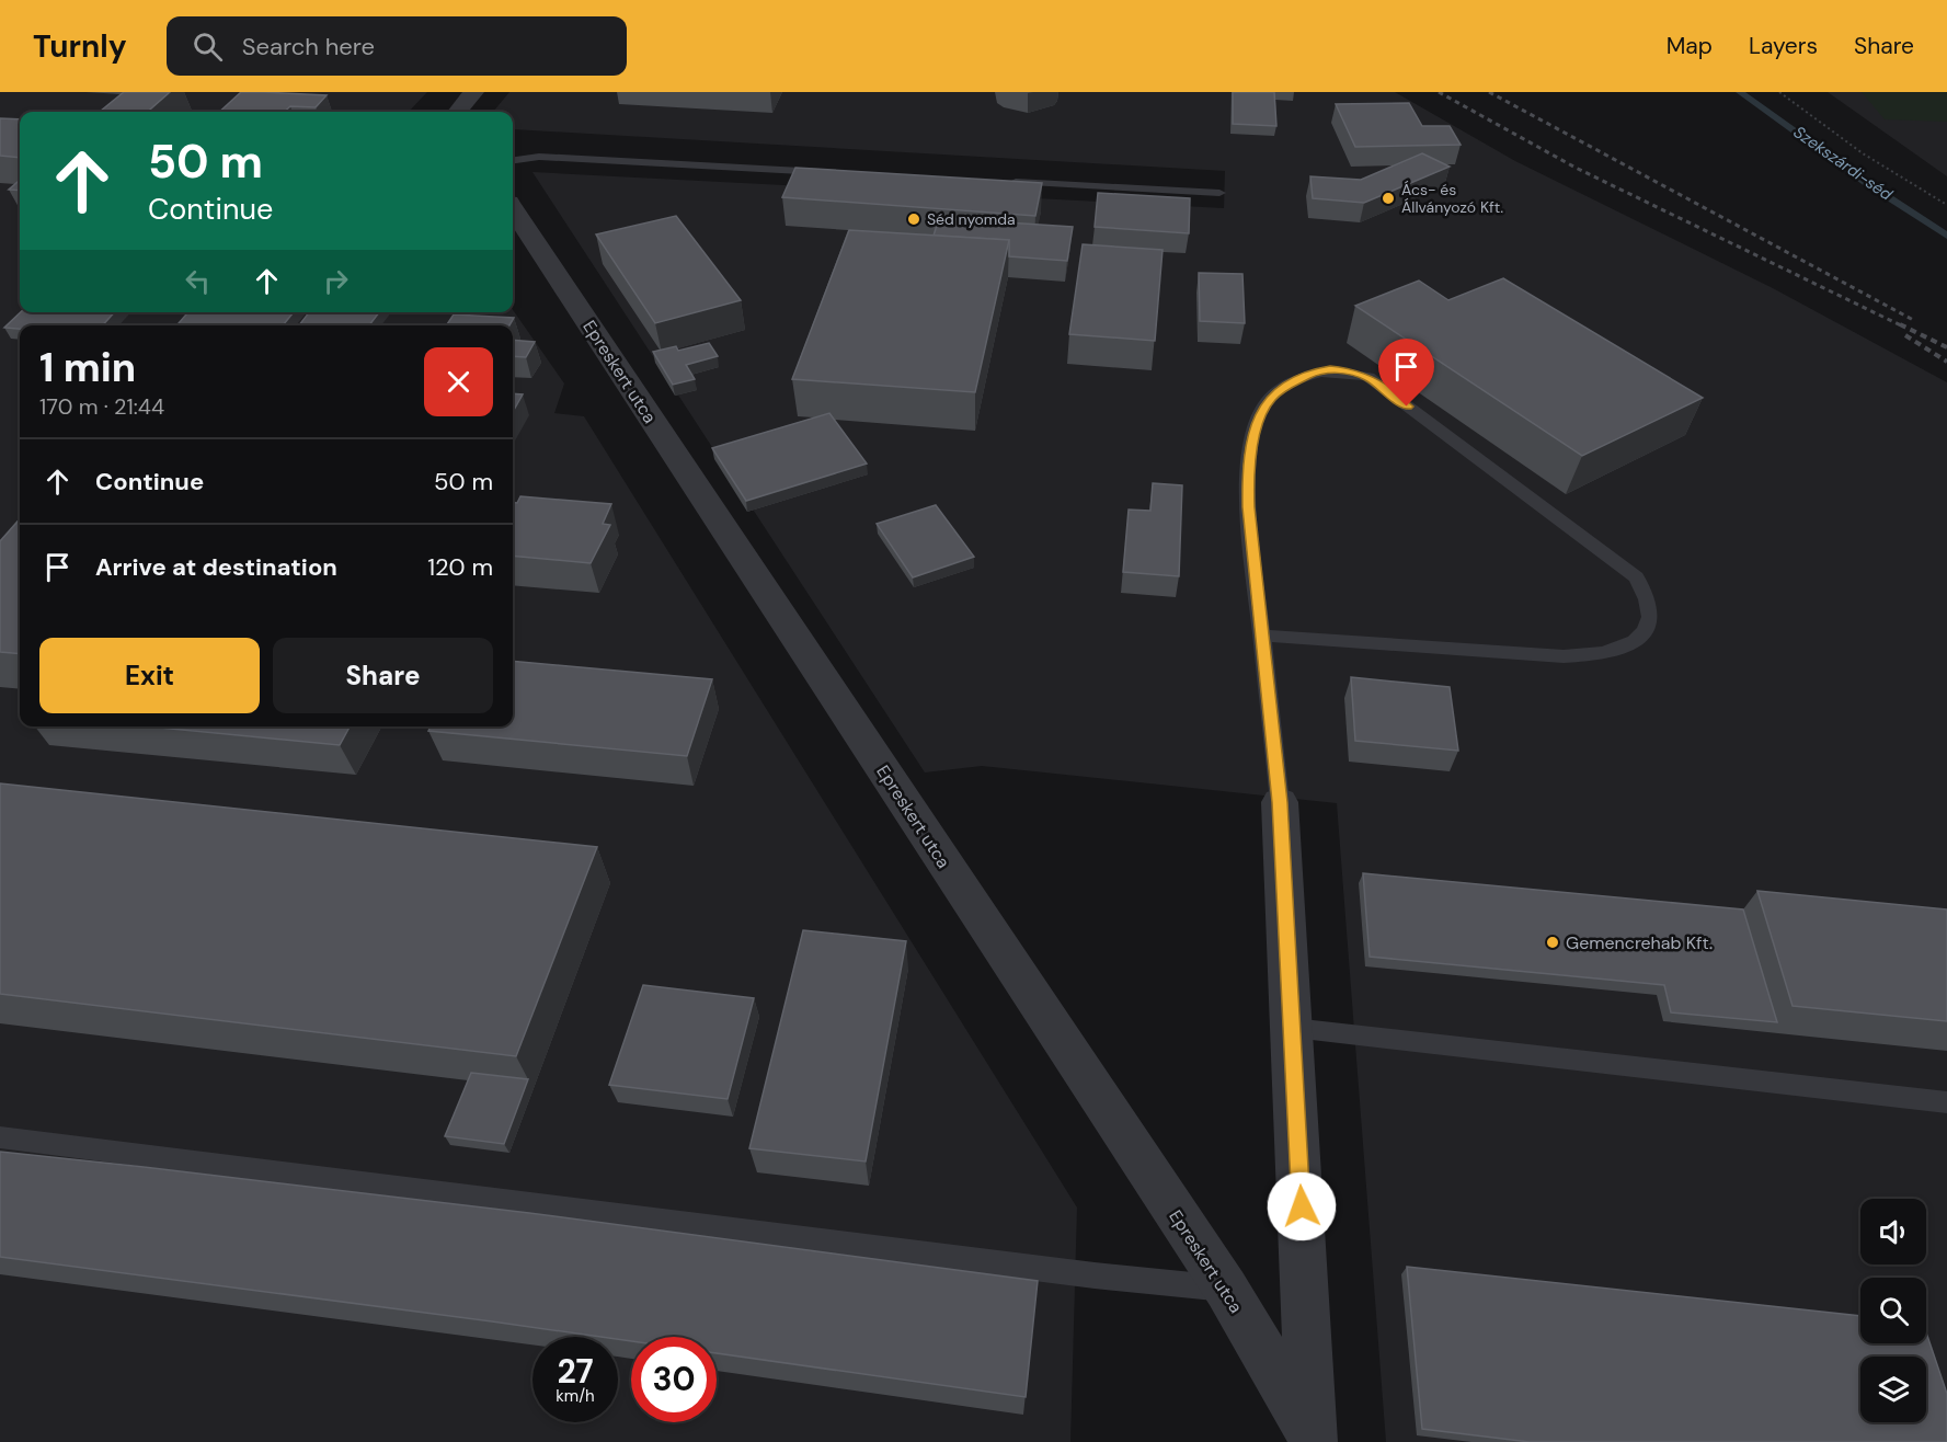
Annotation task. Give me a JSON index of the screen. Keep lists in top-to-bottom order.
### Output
{
  "streets": {
    "street": ["Epreskert utca"]
  },
  "water": ["Szekszárdi-séd"],
  "places": ["Ács- és Állványozó Kft.", "Séd nyomda", "Gemencrehab Kft."],
  "page": {
    "header": "Turnly",
    "search": "Search here",
    "nav": ["Map", "Layers", "Share"],
    "turn": ["50 m", "Continue"],
    "heading": ["1 min", "170 m · 21:44"],
    "list": [
      {
        "name": "Continue",
        "value": "50 m"
      },
      {
        "name": "Arrive at destination",
        "value": "120 m"
      }
    ],
    "buttons": ["Exit", "Share"],
    "speed": "27 km/h",
    "limit": "30"
  }
}
